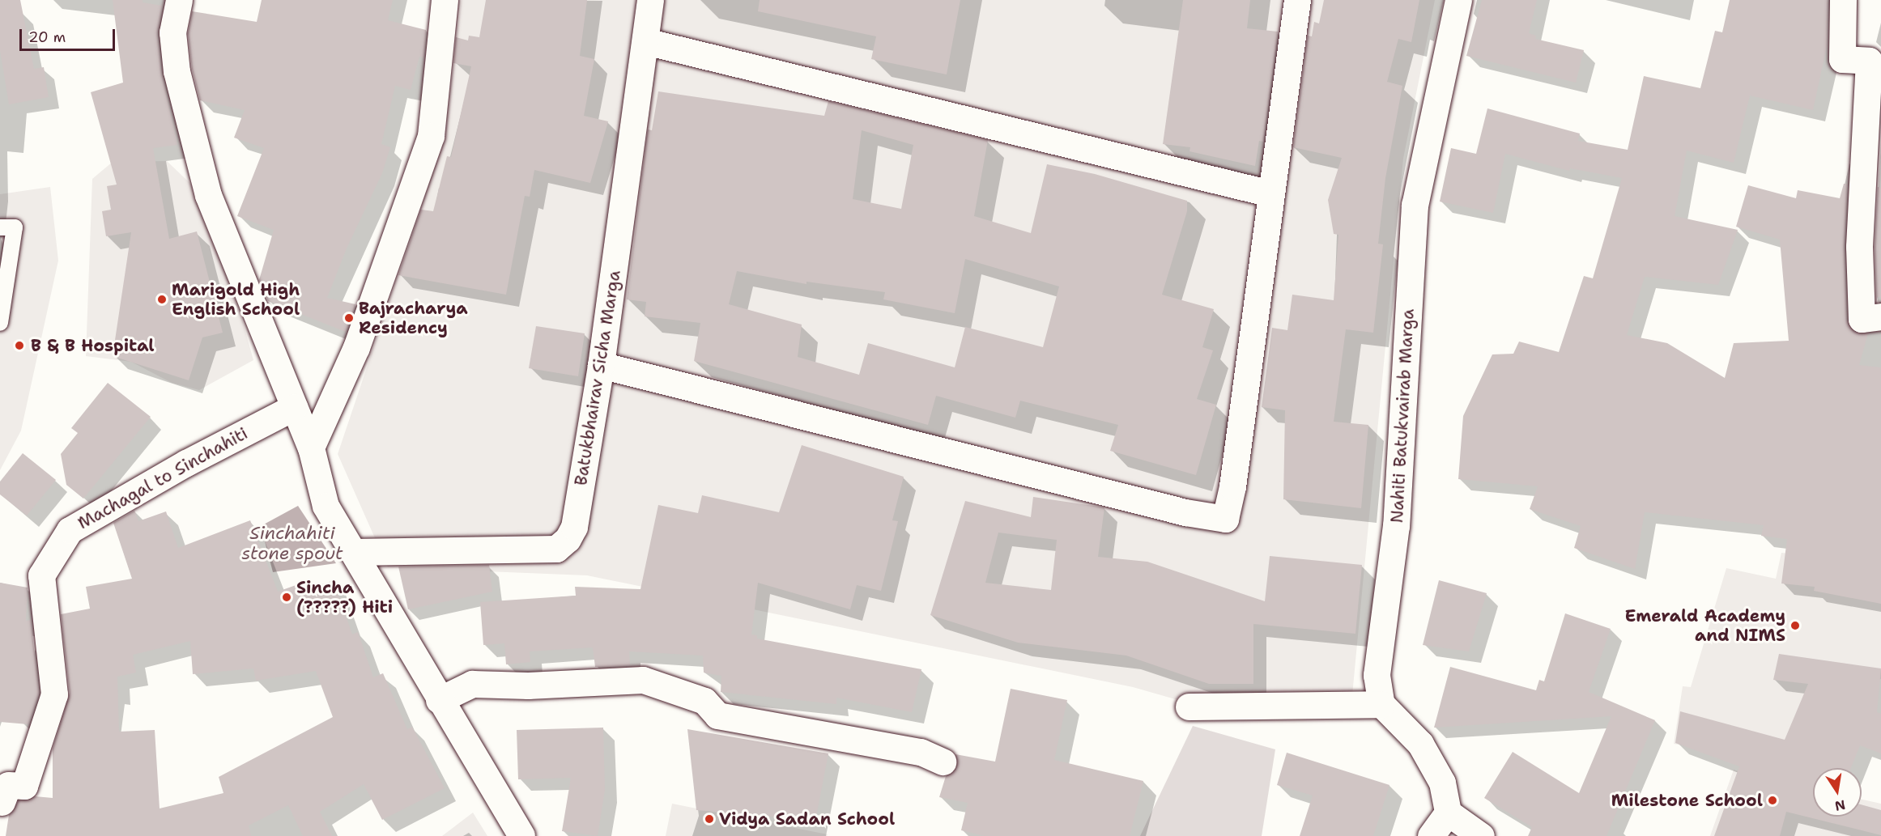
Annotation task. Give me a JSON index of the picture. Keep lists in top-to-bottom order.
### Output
{
  "streets": {
    "street": ["Batukbhairav Sicha Marga", "Nahiti Batukvairab Marga", "Machagal to Sinchahiti"]
  },
  "water": ["Sinchahiti stone spout"],
  "places": [
    "Marigold High English School",
    "Bajracharya Residency",
    "B & B Hospital",
    "Sincha (?????) Hiti",
    "Emerald Academy and NIMS",
    "Milestone School",
    "Vidya Sadan School"
  ],
  "scale_bar": "20 m",
  "north": "bottom"
}
